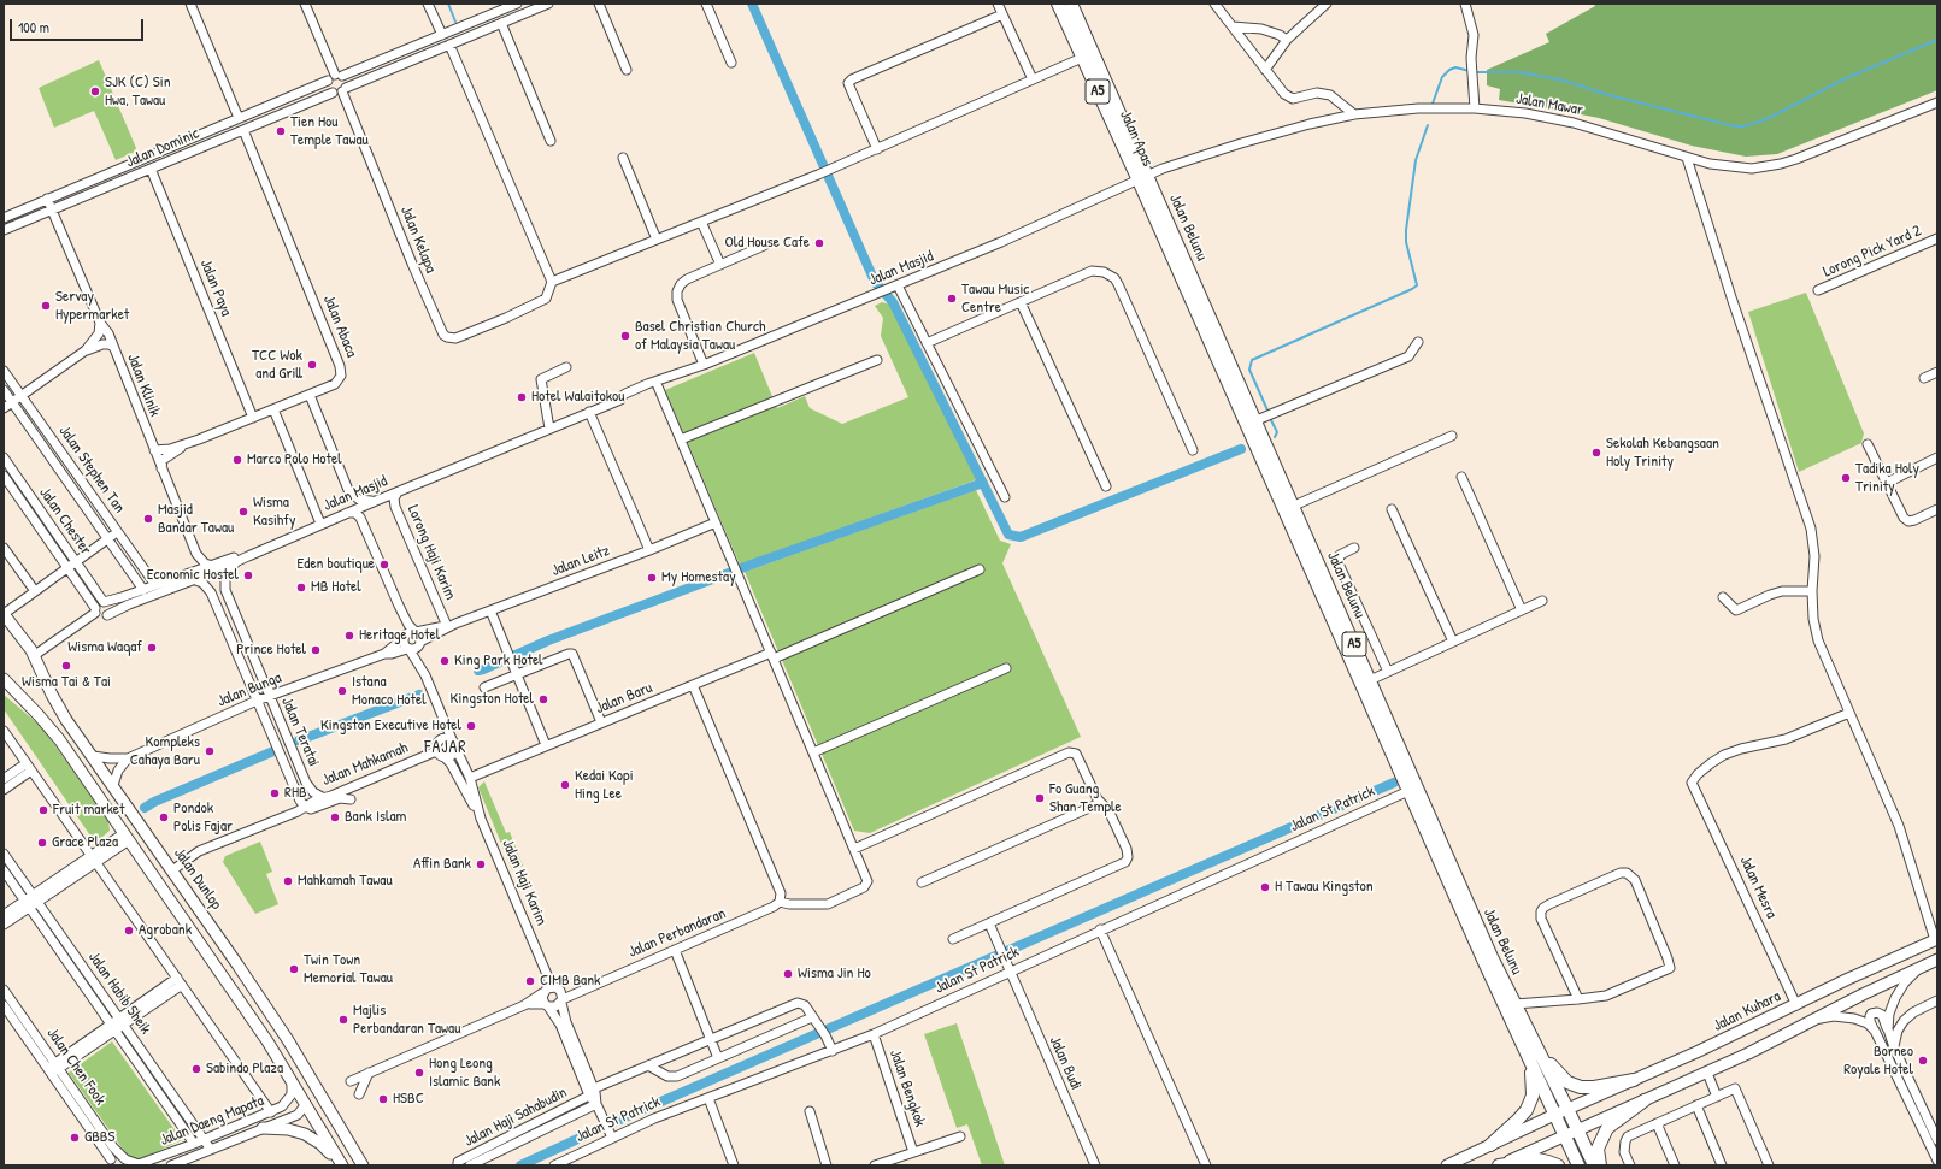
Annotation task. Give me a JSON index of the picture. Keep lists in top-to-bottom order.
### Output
{
  "streets": {
    "highway": ["A5", "Jalan Apas", "Jalan Belunu"],
    "main road": ["Jalan Dunlop", "Jalan Kuhara"],
    "street": [
      "Jalan Mawar",
      "Jalan Dominic",
      "Jalan Kelapa",
      "Lorong Pick Yard 2",
      "Jalan Masjid",
      "Jalan Paya",
      "Jalan Abaca",
      "Jalan Klinik",
      "Jalan Stephen Tan",
      "Jalan Chester",
      "Lorong Haji Karim",
      "Jalan Leitz",
      "Jalan Bunga",
      "Jalan Baru",
      "Jalan Teratai",
      "Jalan Mahkamah",
      "Jalan St Patrick",
      "Jalan Haji Karim",
      "Jalan Mesra",
      "Jalan Perbandaran",
      "Jalan Habib Sheik",
      "Jalan Budi",
      "Jalan Chen Fook",
      "Jalan Bengkok",
      "Jalan Haji Sahabudin",
      "Jalan Daeng Mapata"
    ]
  },
  "crossings": [
    ["A5", "Jalan Belunu"],
    ["A5", "Jalan Kuhara"],
    ["Jalan Mawar", "Jalan Apas"],
    ["Jalan Mawar", "Jalan Belunu"],
    ["Jalan Mawar", "Jalan Masjid"],
    ["Jalan Apas", "Jalan Belunu"],
    ["Jalan Apas", "Jalan Masjid"],
    ["Jalan Dominic", "Jalan Kelapa"],
    ["Jalan Dominic", "Jalan Paya"],
    ["Jalan Dominic", "Jalan Abaca"],
    ["Jalan Dominic", "Jalan Klinik"],
    ["Jalan Belunu", "Jalan Masjid"],
    ["Jalan Belunu", "Jalan St Patrick"],
    ["Jalan Belunu", "Jalan Kuhara"],
    ["Jalan Masjid", "Jalan Chester"],
    ["Jalan Masjid", "Lorong Haji Karim"],
    ["Jalan Masjid", "Jalan Teratai"],
    ["Jalan Paya", "Jalan Abaca"],
    ["Lorong Haji Karim", "Jalan Leitz"],
    ["Jalan Bunga", "Jalan Teratai"],
    ["Jalan Bunga", "Jalan Dunlop"],
    ["Jalan Teratai", "Jalan Mahkamah"],
    ["Jalan St Patrick", "Jalan Budi"],
    ["Jalan St Patrick", "Jalan Bengkok"],
    ["Jalan Haji Karim", "Jalan Perbandaran"],
    ["Jalan Mesra", "Jalan Kuhara"],
    ["Jalan Habib Sheik", "Jalan Daeng Mapata"],
    ["Jalan Chen Fook", "Jalan Daeng Mapata"]
  ],
  "districts": ["FAJAR"],
  "places": [
    "SJK (C) Sin Hwa, Tawau",
    "Tien Hou Temple Tawau",
    "Old House Cafe",
    "Tawau Music Centre",
    "Servay Hypermarket",
    "Basel Christian Church of Malaysia Tawau",
    "TCC Wok and Grill",
    "Hotel Walaitokou",
    "Sekolah Kebangsaan Holy Trinity",
    "Marco Polo Hotel",
    "Tadika Holy Trinity",
    "Wisma Kasihfy",
    "Masjid Bandar Tawau",
    "Eden boutique",
    "Economic Hostel",
    "My Homestay",
    "MB Hotel",
    "Heritage Hotel",
    "Wisma Waqaf",
    "Prince Hotel",
    "King Park Hotel",
    "Wisma Tai & Tai",
    "Istana Monaco Hotel",
    "Kingston Hotel",
    "Kingston Executive Hotel",
    "Kompleks Cahaya Baru",
    "Kedai Kopi Hing Lee",
    "RHB",
    "Fo Guang Shan Temple",
    "Fruit market",
    "Pondok Polis Fajar",
    "Bank Islam",
    "Grace Plaza",
    "Affin Bank",
    "Mahkamah Tawau",
    "H Tawau Kingston",
    "Agrobank",
    "Twin Town Memorial Tawau",
    "Wisma Jin Ho",
    "CIMB Bank",
    "Majlis Perbandaran Tawau",
    "Borneo Royale Hotel",
    "Sabindo Plaza",
    "Hong Leong Islamic Bank",
    "HSBC",
    "GBBS"
  ],
  "scale_bar": "100 m"
}
